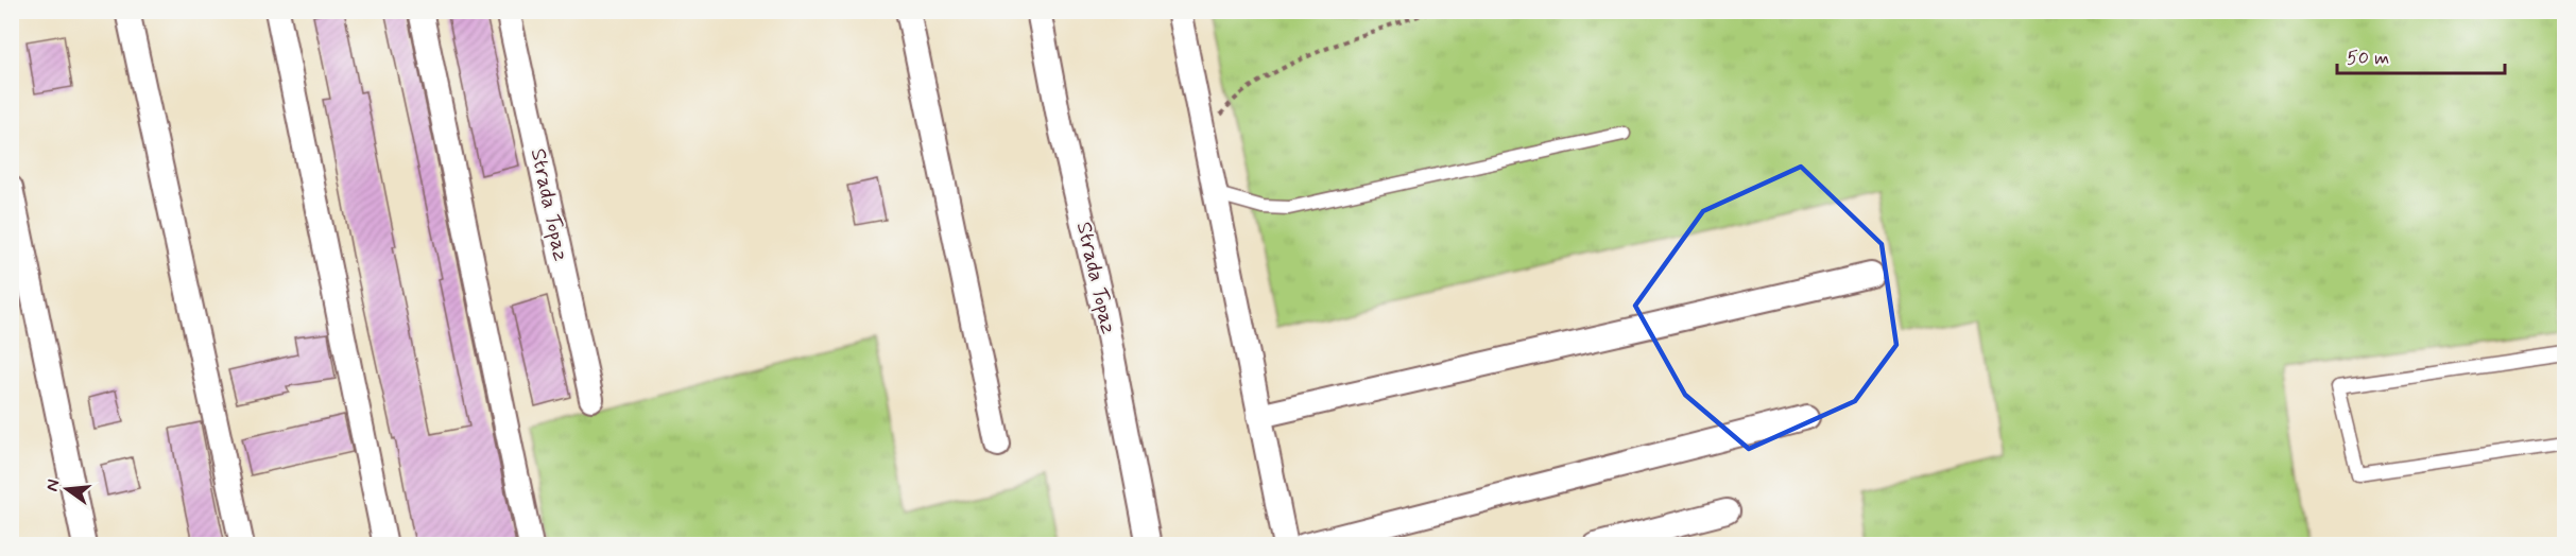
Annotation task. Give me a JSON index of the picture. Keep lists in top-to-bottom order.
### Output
{
  "streets": {
    "street": ["Strada Topaz"]
  },
  "scale_bar": "50 m",
  "north": "left"
}
